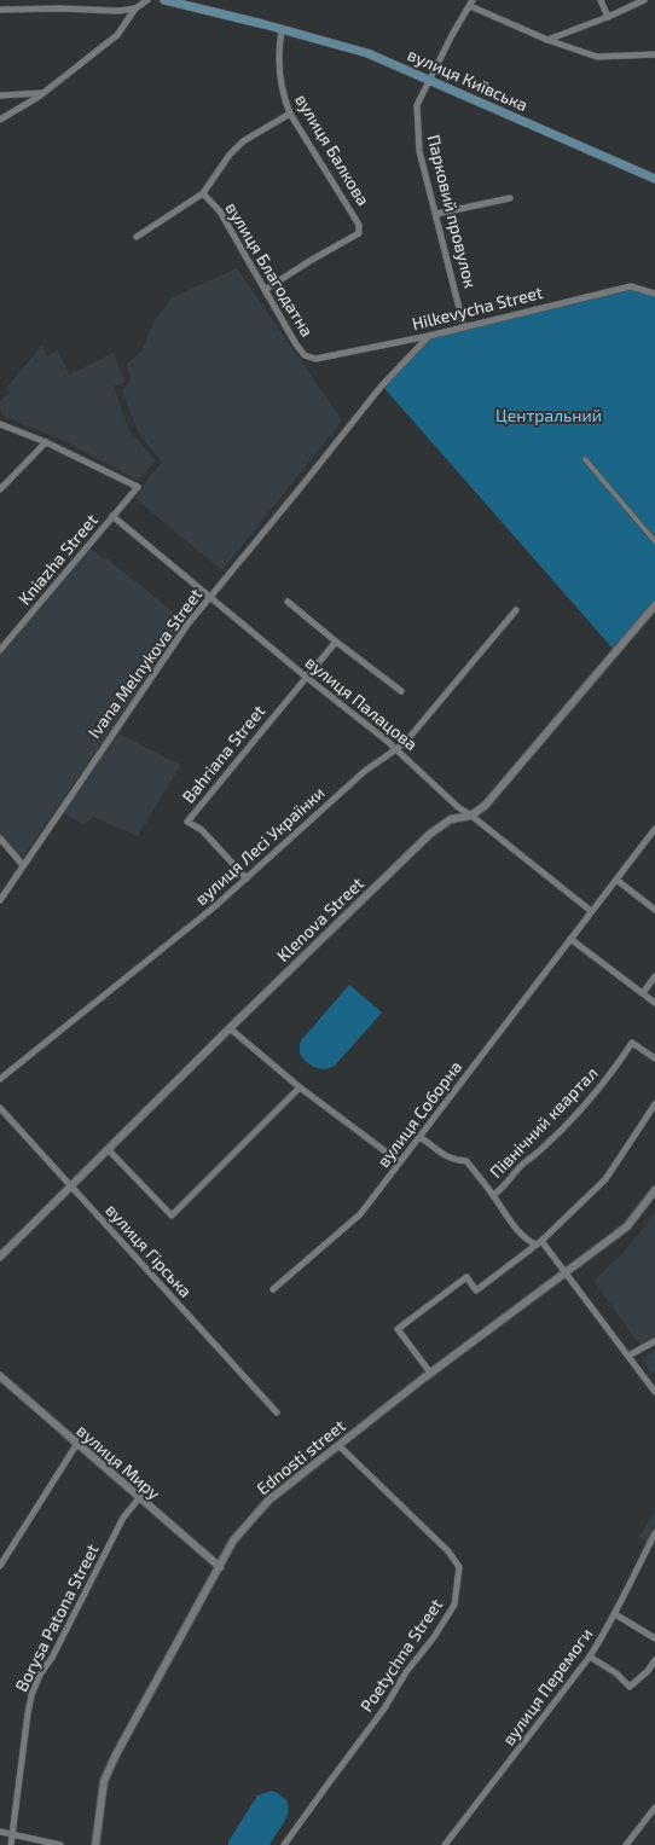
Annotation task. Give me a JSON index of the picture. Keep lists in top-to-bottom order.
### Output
{
  "streets": {
    "main road": ["вулиця Київська"],
    "street": [
      "вулиця Балкова",
      "Парковий провулок",
      "вулиця Благодатна",
      "Hilkevycha Street",
      "Kniazha Street",
      "Ivana Melnykova Street",
      "вулиця Палацова",
      "Bahriana Street",
      "вулиця Лесі Українки",
      "Klenova Street",
      "вулиця Соборна",
      "Північний квартал",
      "вулиця Гірська",
      "Ednosti street",
      "вулиця Миру",
      "Borysa Patona Street",
      "Poetychna Street",
      "вулиця Перемоги"
    ]
  },
  "crossings": [
    ["вулиця Київська", "вулиця Балкова"],
    ["вулиця Київська", "Парковий провулок"],
    ["вулиця Балкова", "вулиця Благодатна"],
    ["Парковий провулок", "Hilkevycha Street"],
    ["вулиця Благодатна", "Hilkevycha Street"],
    ["вулиця Благодатна", "Ivana Melnykova Street"],
    ["Hilkevycha Street", "Ivana Melnykova Street"],
    ["Kniazha Street", "вулиця Палацова"],
    ["Ivana Melnykova Street", "вулиця Палацова"],
    ["вулиця Палацова", "Bahriana Street"],
    ["вулиця Палацова", "вулиця Лесі Українки"],
    ["вулиця Палацова", "Klenova Street"],
    ["вулиця Палацова", "вулиця Соборна"],
    ["Bahriana Street", "вулиця Лесі Українки"],
    ["Klenova Street", "вулиця Гірська"],
    ["вулиця Соборна", "Північний квартал"],
    ["Північний квартал", "Ednosti street"],
    ["Ednosti street", "вулиця Миру"],
    ["Ednosti street", "Poetychna Street"],
    ["вулиця Миру", "Borysa Patona Street"]
  ],
  "parks": ["Центральний"]
}
